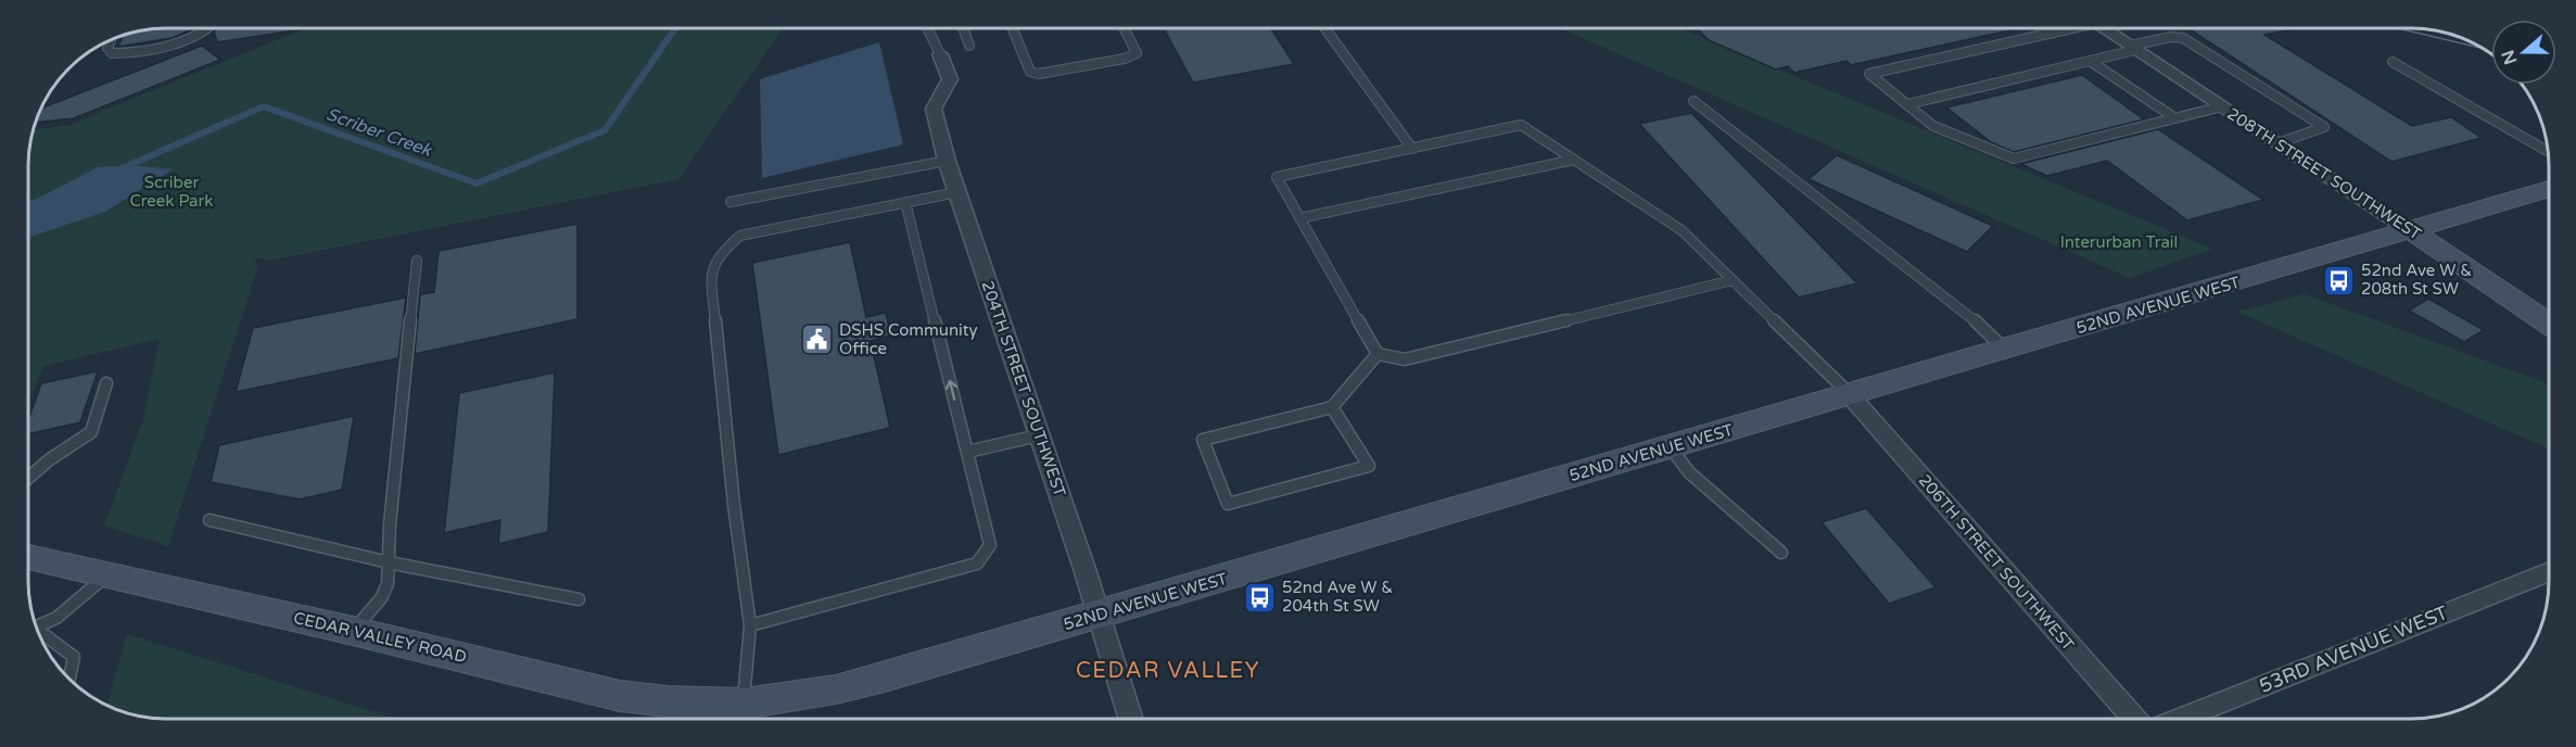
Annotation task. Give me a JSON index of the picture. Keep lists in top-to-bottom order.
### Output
{
  "streets": {
    "street": [
      "208TH STREET SOUTHWEST",
      "52ND AVENUE WEST",
      "204TH STREET SOUTHWEST",
      "206TH STREET SOUTHWEST",
      "CEDAR VALLEY ROAD",
      "53RD AVENUE WEST"
    ]
  },
  "crossings": [
    ["208TH STREET SOUTHWEST", "52ND AVENUE WEST"],
    ["52ND AVENUE WEST", "204TH STREET SOUTHWEST"],
    ["52ND AVENUE WEST", "206TH STREET SOUTHWEST"],
    ["52ND AVENUE WEST", "CEDAR VALLEY ROAD"]
  ],
  "districts": ["CEDAR VALLEY"],
  "water": ["Scriber Creek"],
  "parks": ["Scriber Creek Park", "Interurban Trail"],
  "places": {
    "bus stop": ["52nd Ave W & 208th St SW", "52nd Ave W & 204th St SW"],
    "public building": ["DSHS Community Office"]
  },
  "north": "left"
}
